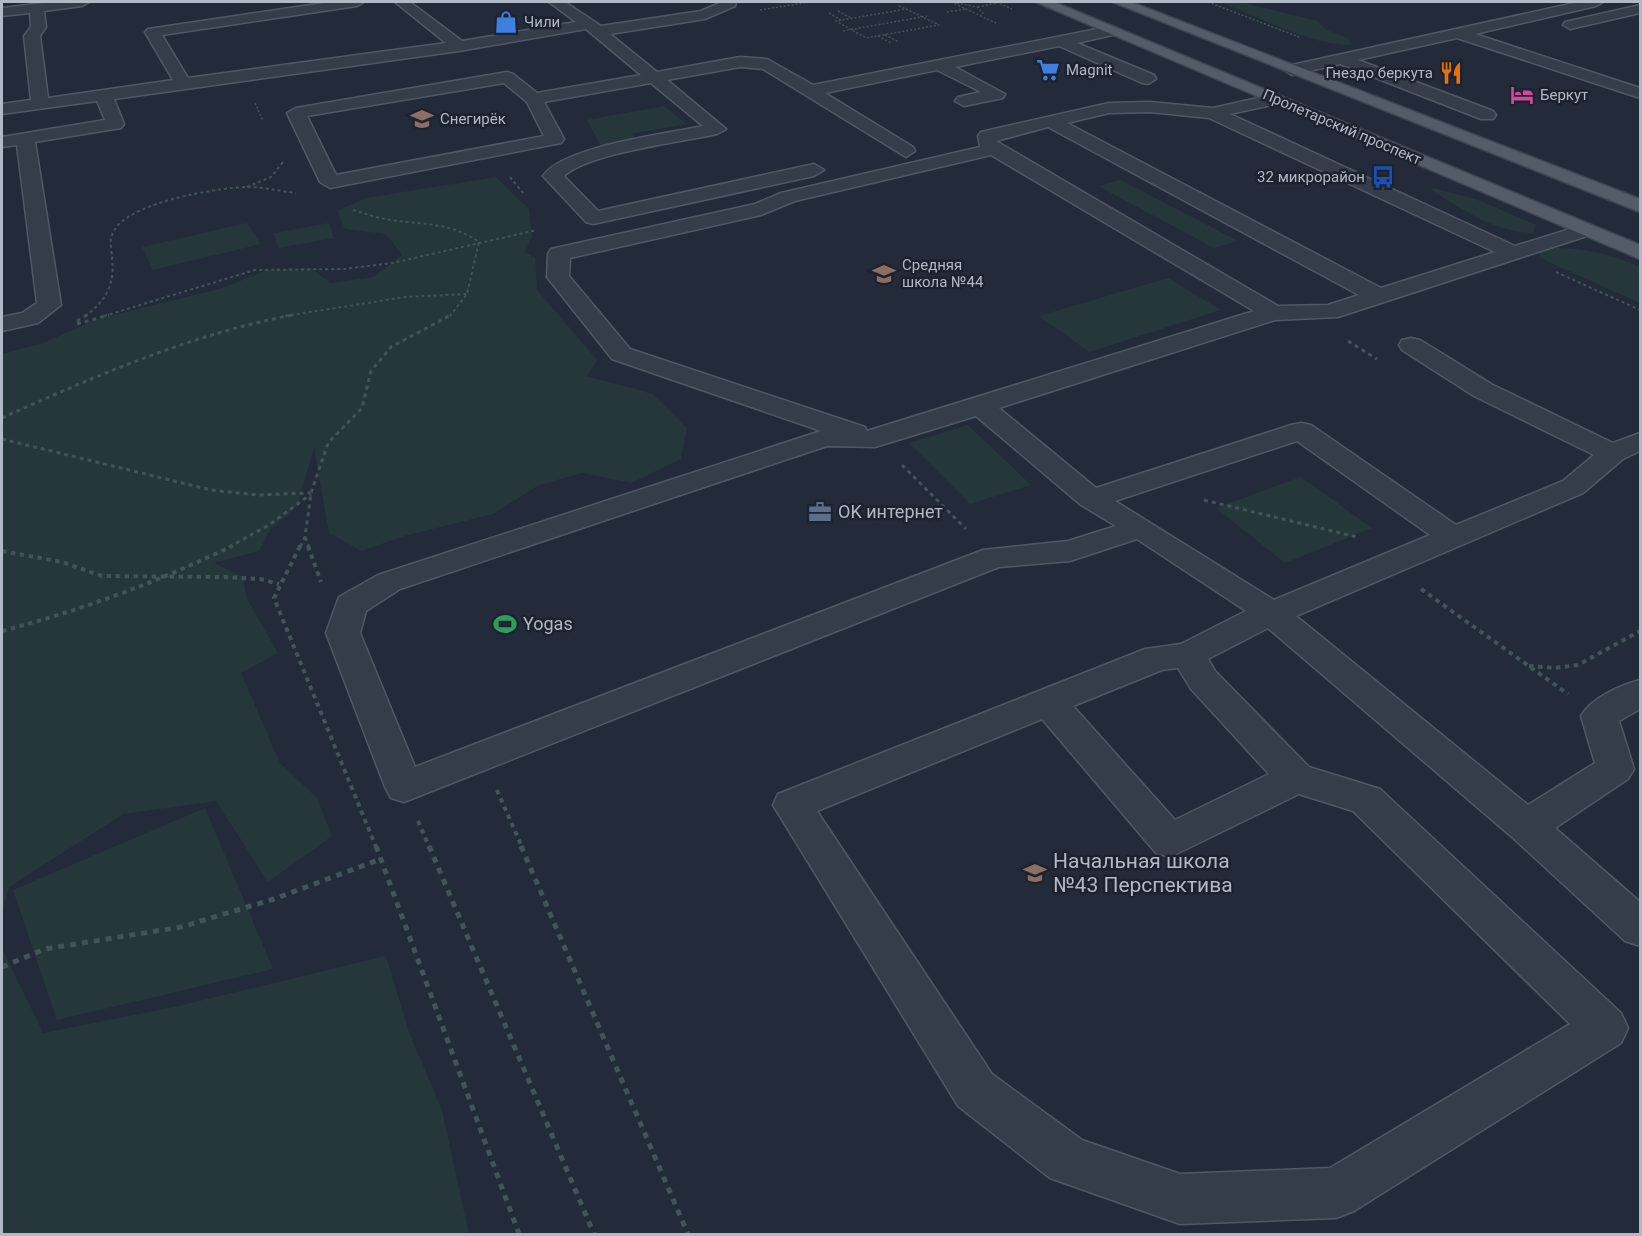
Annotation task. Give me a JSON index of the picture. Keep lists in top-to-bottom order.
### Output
{
  "streets": {
    "main road": ["Пролетарский проспект"]
  },
  "places": {
    "shop": ["Чили"],
    "supermarket": ["Magnit"],
    "restaurant": ["Гнездо беркута"],
    "hotel": ["Беркут"],
    "school or university": ["Снегирёк", "Средняя школа №44", "Начальная школа №43 Перспектива"],
    "bus stop": ["32 микрорайон"],
    "office": ["OK интернет"],
    "sports": ["Yogas"]
  }
}
